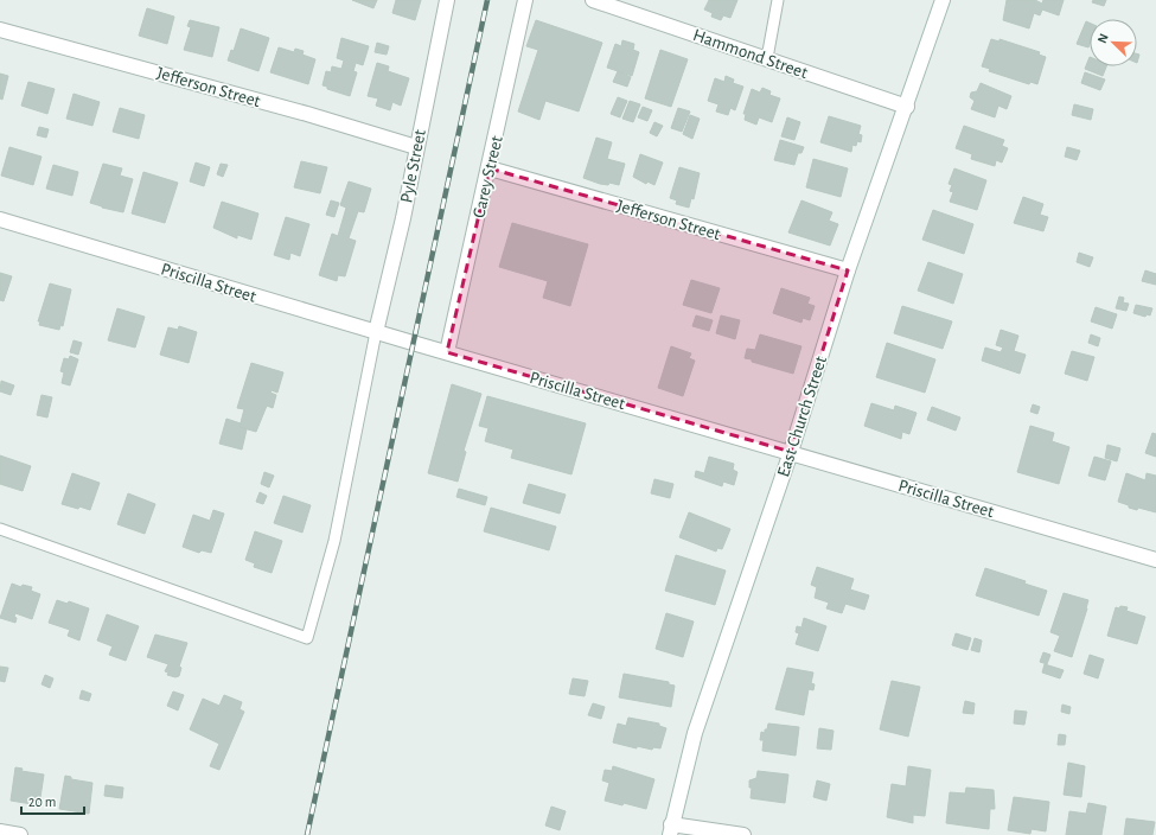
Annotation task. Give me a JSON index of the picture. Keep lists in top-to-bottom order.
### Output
{
  "streets": {
    "street": [
      "Hammond Street",
      "Jefferson Street",
      "Pyle Street",
      "Carey Street",
      "Priscilla Street",
      "East Church Street"
    ]
  },
  "crossings": [
    ["Hammond Street", "East Church Street"],
    ["Jefferson Street", "Pyle Street"],
    ["Jefferson Street", "Carey Street"],
    ["Jefferson Street", "East Church Street"],
    ["Pyle Street", "Priscilla Street"],
    ["Carey Street", "Priscilla Street"],
    ["Priscilla Street", "East Church Street"]
  ],
  "scale_bar": "20 m",
  "north": "top left"
}
